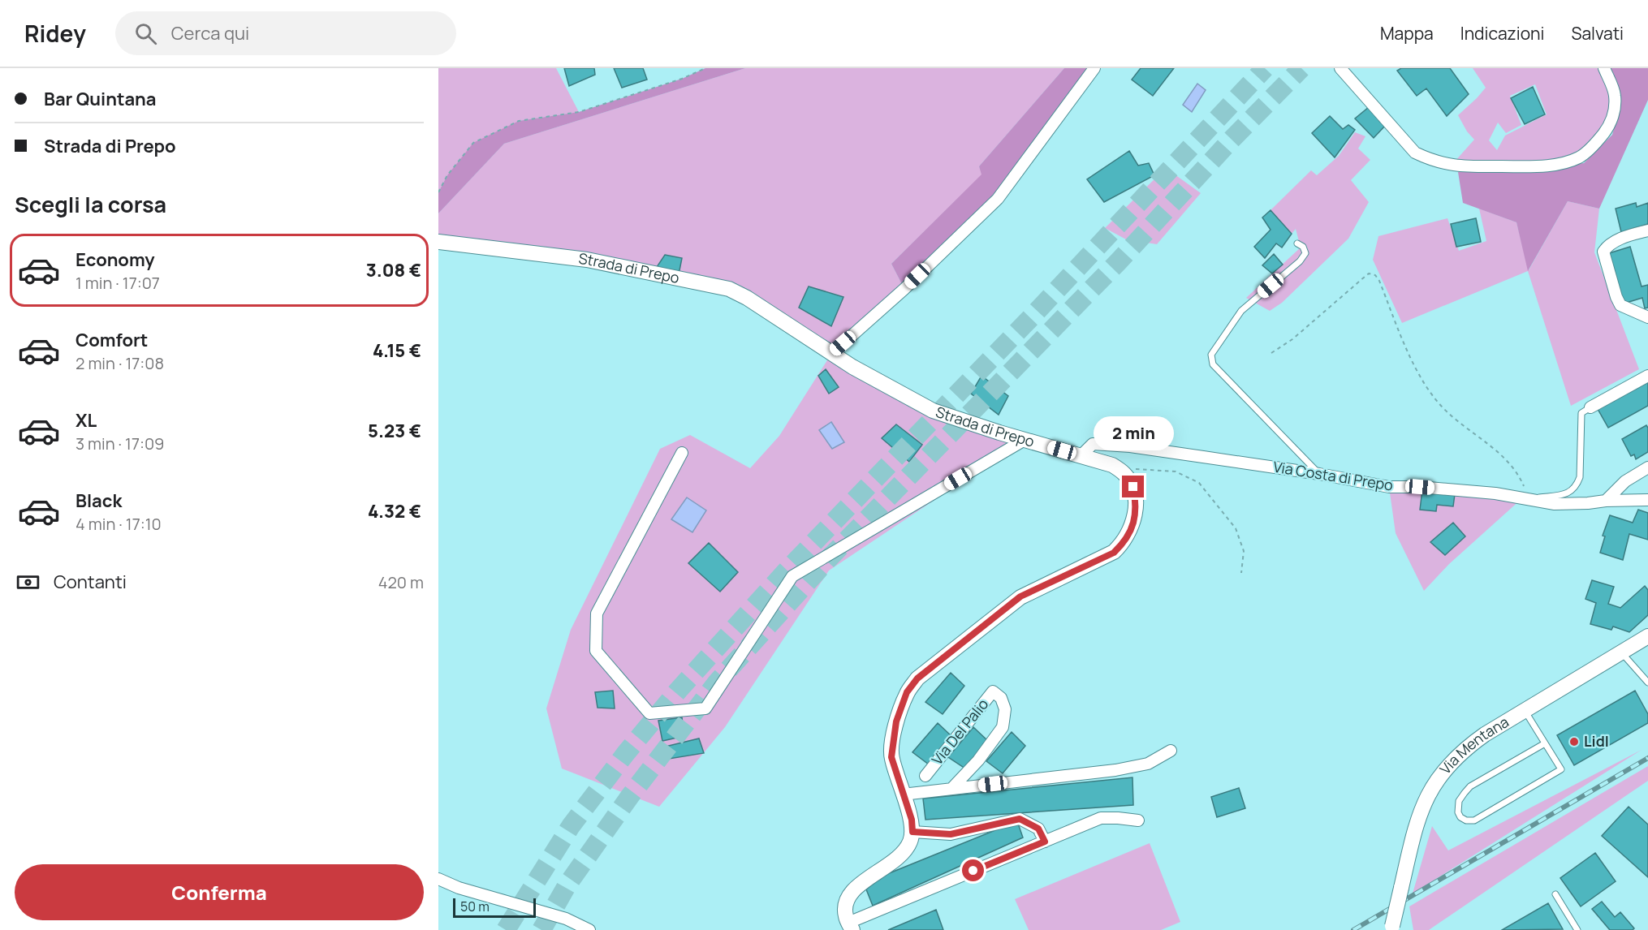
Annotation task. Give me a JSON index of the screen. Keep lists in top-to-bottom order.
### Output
{
  "streets": {
    "street": [
      "Strada di Prepo",
      "Via Costa di Prepo",
      "Via Del Palio",
      "Via Mentana"
    ]
  },
  "crossings": [
    ["Strada di Prepo", "Via Costa di Prepo"]
  ],
  "places": ["Lidl"],
  "scale_bar": "50 m",
  "page": {
    "header": "Ridey",
    "search": "Cerca qui",
    "nav": ["Mappa", "Indicazioni", "Salvati"],
    "banner": ["Bar Quintana", "Strada di Prepo"],
    "heading": "Scegli la corsa",
    "list": [
      {
        "name": "Economy",
        "note": "1 min · 17:07",
        "value": "3.08 €"
      },
      {
        "name": "Comfort",
        "note": "2 min · 17:08",
        "value": "4.15 €"
      },
      {
        "name": "XL",
        "note": "3 min · 17:09",
        "value": "5.23 €"
      },
      {
        "name": "Black",
        "note": "4 min · 17:10",
        "value": "4.32 €"
      }
    ],
    "bubble": "2 min",
    "pay": ["Contanti", "420 m"],
    "buttons": "Conferma",
    "scale": "50 m"
  }
}
